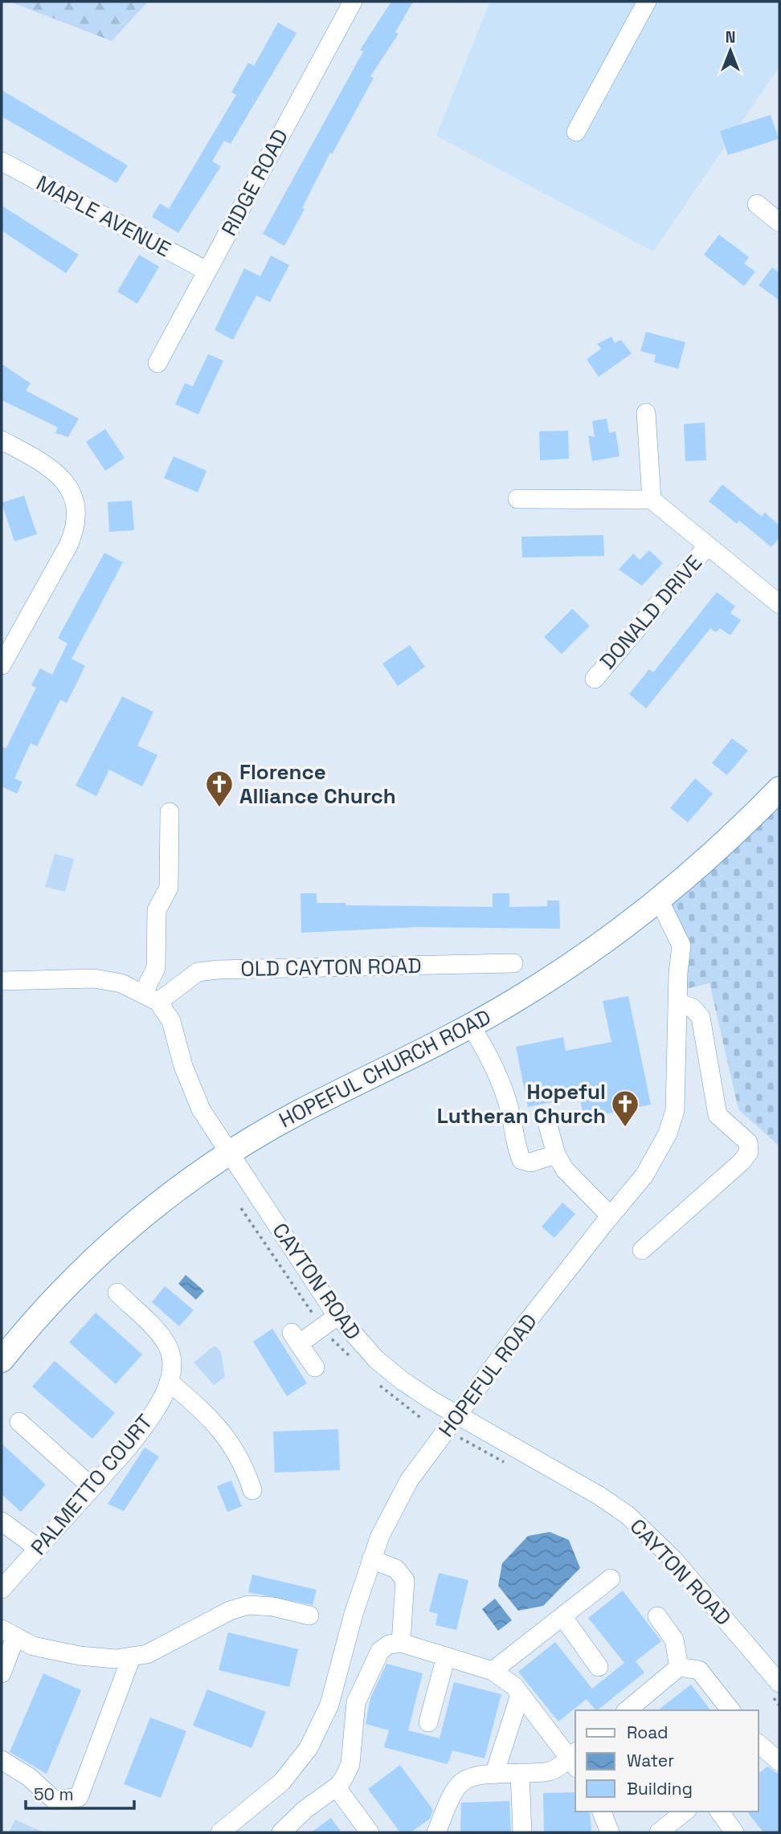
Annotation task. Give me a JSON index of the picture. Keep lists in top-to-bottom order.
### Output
{
  "streets": {
    "main road": ["HOPEFUL CHURCH ROAD"],
    "street": [
      "RIDGE ROAD",
      "MAPLE AVENUE",
      "DONALD DRIVE",
      "OLD CAYTON ROAD",
      "CAYTON ROAD",
      "HOPEFUL ROAD",
      "PALMETTO COURT"
    ]
  },
  "crossings": [
    ["RIDGE ROAD", "MAPLE AVENUE"],
    ["OLD CAYTON ROAD", "CAYTON ROAD"],
    ["HOPEFUL CHURCH ROAD", "CAYTON ROAD"],
    ["HOPEFUL CHURCH ROAD", "HOPEFUL ROAD"],
    ["CAYTON ROAD", "HOPEFUL ROAD"]
  ],
  "places": {
    "church": ["Florence Alliance Church", "Hopeful Lutheran Church"]
  },
  "legend": ["Road", "Water", "Building"],
  "scale_bar": "50 m",
  "north": "top"
}
